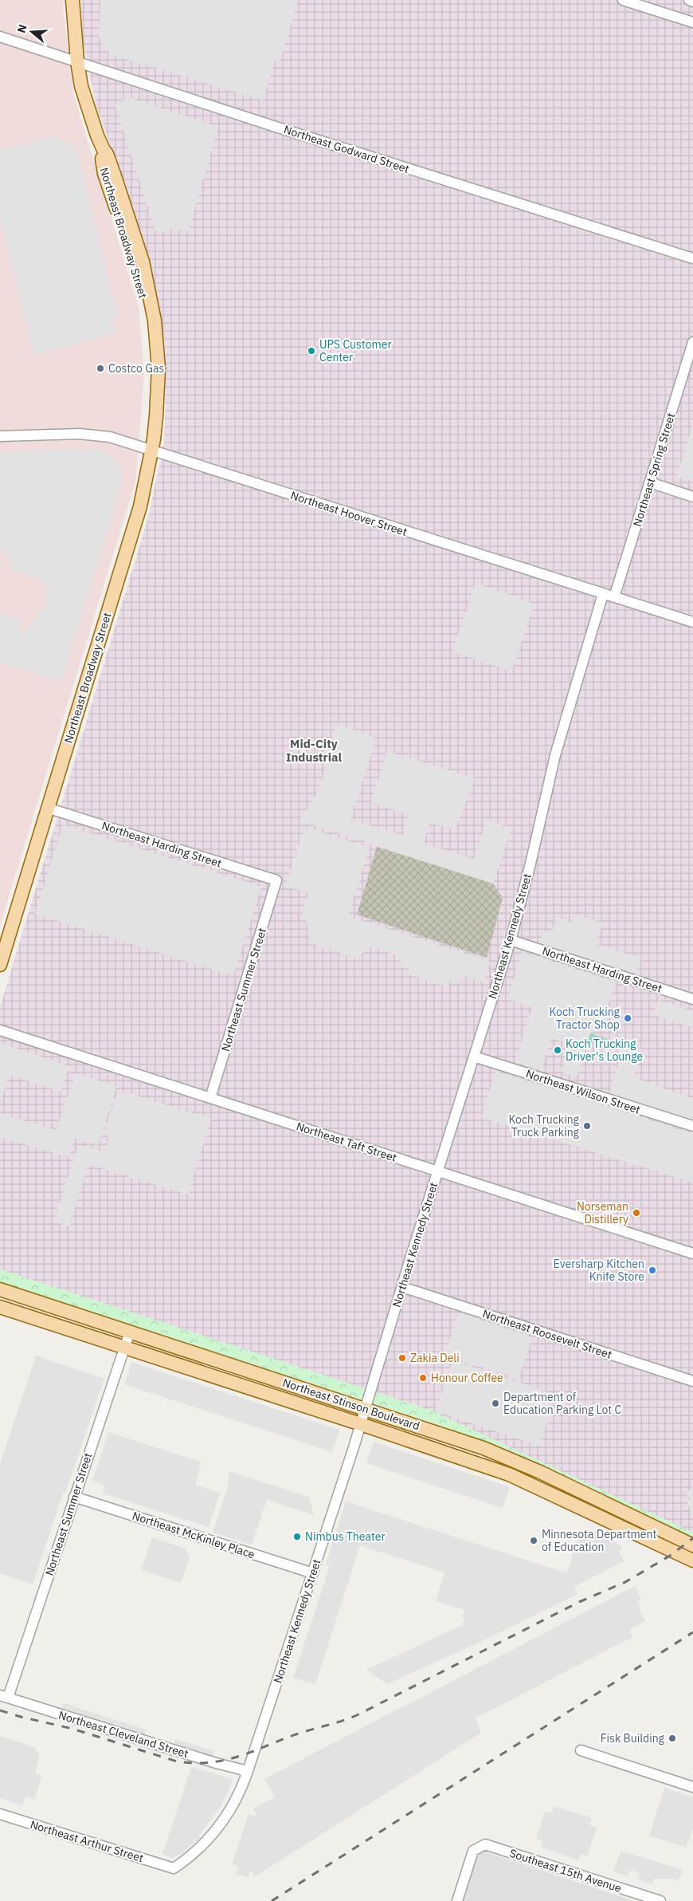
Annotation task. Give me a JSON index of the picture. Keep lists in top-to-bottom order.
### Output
{
  "streets": {
    "main road": ["Northeast Broadway Street", "Northeast Stinson Boulevard"],
    "street": [
      "Northeast Godward Street",
      "Northeast Spring Street",
      "Northeast Hoover Street",
      "Northeast Harding Street",
      "Northeast Kennedy Street",
      "Northeast Summer Street",
      "Northeast Wilson Street",
      "Northeast Taft Street",
      "Northeast Roosevelt Street",
      "Northeast McKinley Place",
      "Northeast Cleveland Street",
      "Northeast Arthur Street",
      "Southeast 15th Avenue"
    ]
  },
  "crossings": [
    ["Northeast Godward Street", "Northeast Broadway Street"],
    ["Northeast Broadway Street", "Northeast Hoover Street"],
    ["Northeast Broadway Street", "Northeast Harding Street"],
    ["Northeast Spring Street", "Northeast Hoover Street"],
    ["Northeast Hoover Street", "Northeast Kennedy Street"],
    ["Northeast Harding Street", "Northeast Kennedy Street"],
    ["Northeast Harding Street", "Northeast Summer Street"],
    ["Northeast Kennedy Street", "Northeast Wilson Street"],
    ["Northeast Kennedy Street", "Northeast Taft Street"],
    ["Northeast Kennedy Street", "Northeast Roosevelt Street"],
    ["Northeast Kennedy Street", "Northeast Stinson Boulevard"],
    ["Northeast Kennedy Street", "Northeast McKinley Place"],
    ["Northeast Kennedy Street", "Northeast Cleveland Street"],
    ["Northeast Kennedy Street", "Northeast Arthur Street"],
    ["Northeast Summer Street", "Northeast Taft Street"],
    ["Northeast Summer Street", "Northeast Stinson Boulevard"],
    ["Northeast Summer Street", "Northeast McKinley Place"],
    ["Northeast Summer Street", "Northeast Cleveland Street"]
  ],
  "districts": ["Mid-City Industrial"],
  "places": [
    "UPS Customer Center",
    "Costco Gas",
    "Koch Trucking Tractor Shop",
    "Koch Trucking Driver's Lounge",
    "Koch Trucking Truck Parking",
    "Norseman Distillery",
    "Eversharp Kitchen Knife Store",
    "Zakia Deli",
    "Honour Coffee",
    "Department of Education Parking Lot C",
    "Nimbus Theater",
    "Minnesota Department of Education",
    "Fisk Building"
  ],
  "north": "left"
}
